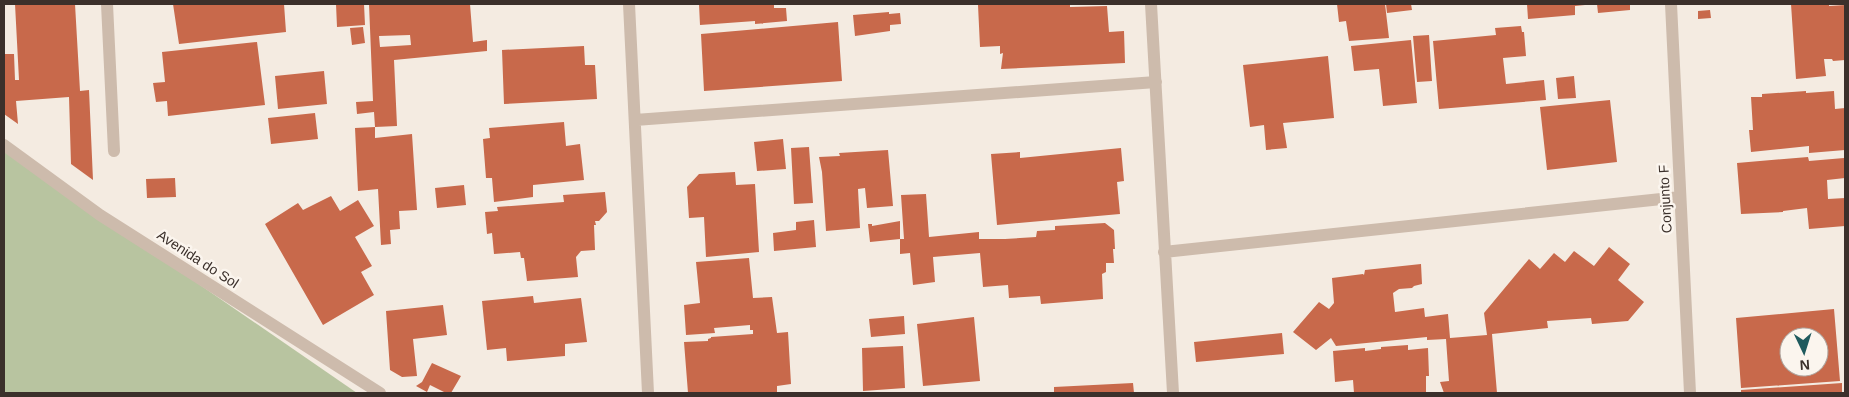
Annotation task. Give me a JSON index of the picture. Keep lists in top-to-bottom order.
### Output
{
  "streets": {
    "street": ["Conjunto F", "Avenida do Sol"]
  },
  "north": "bottom"
}
